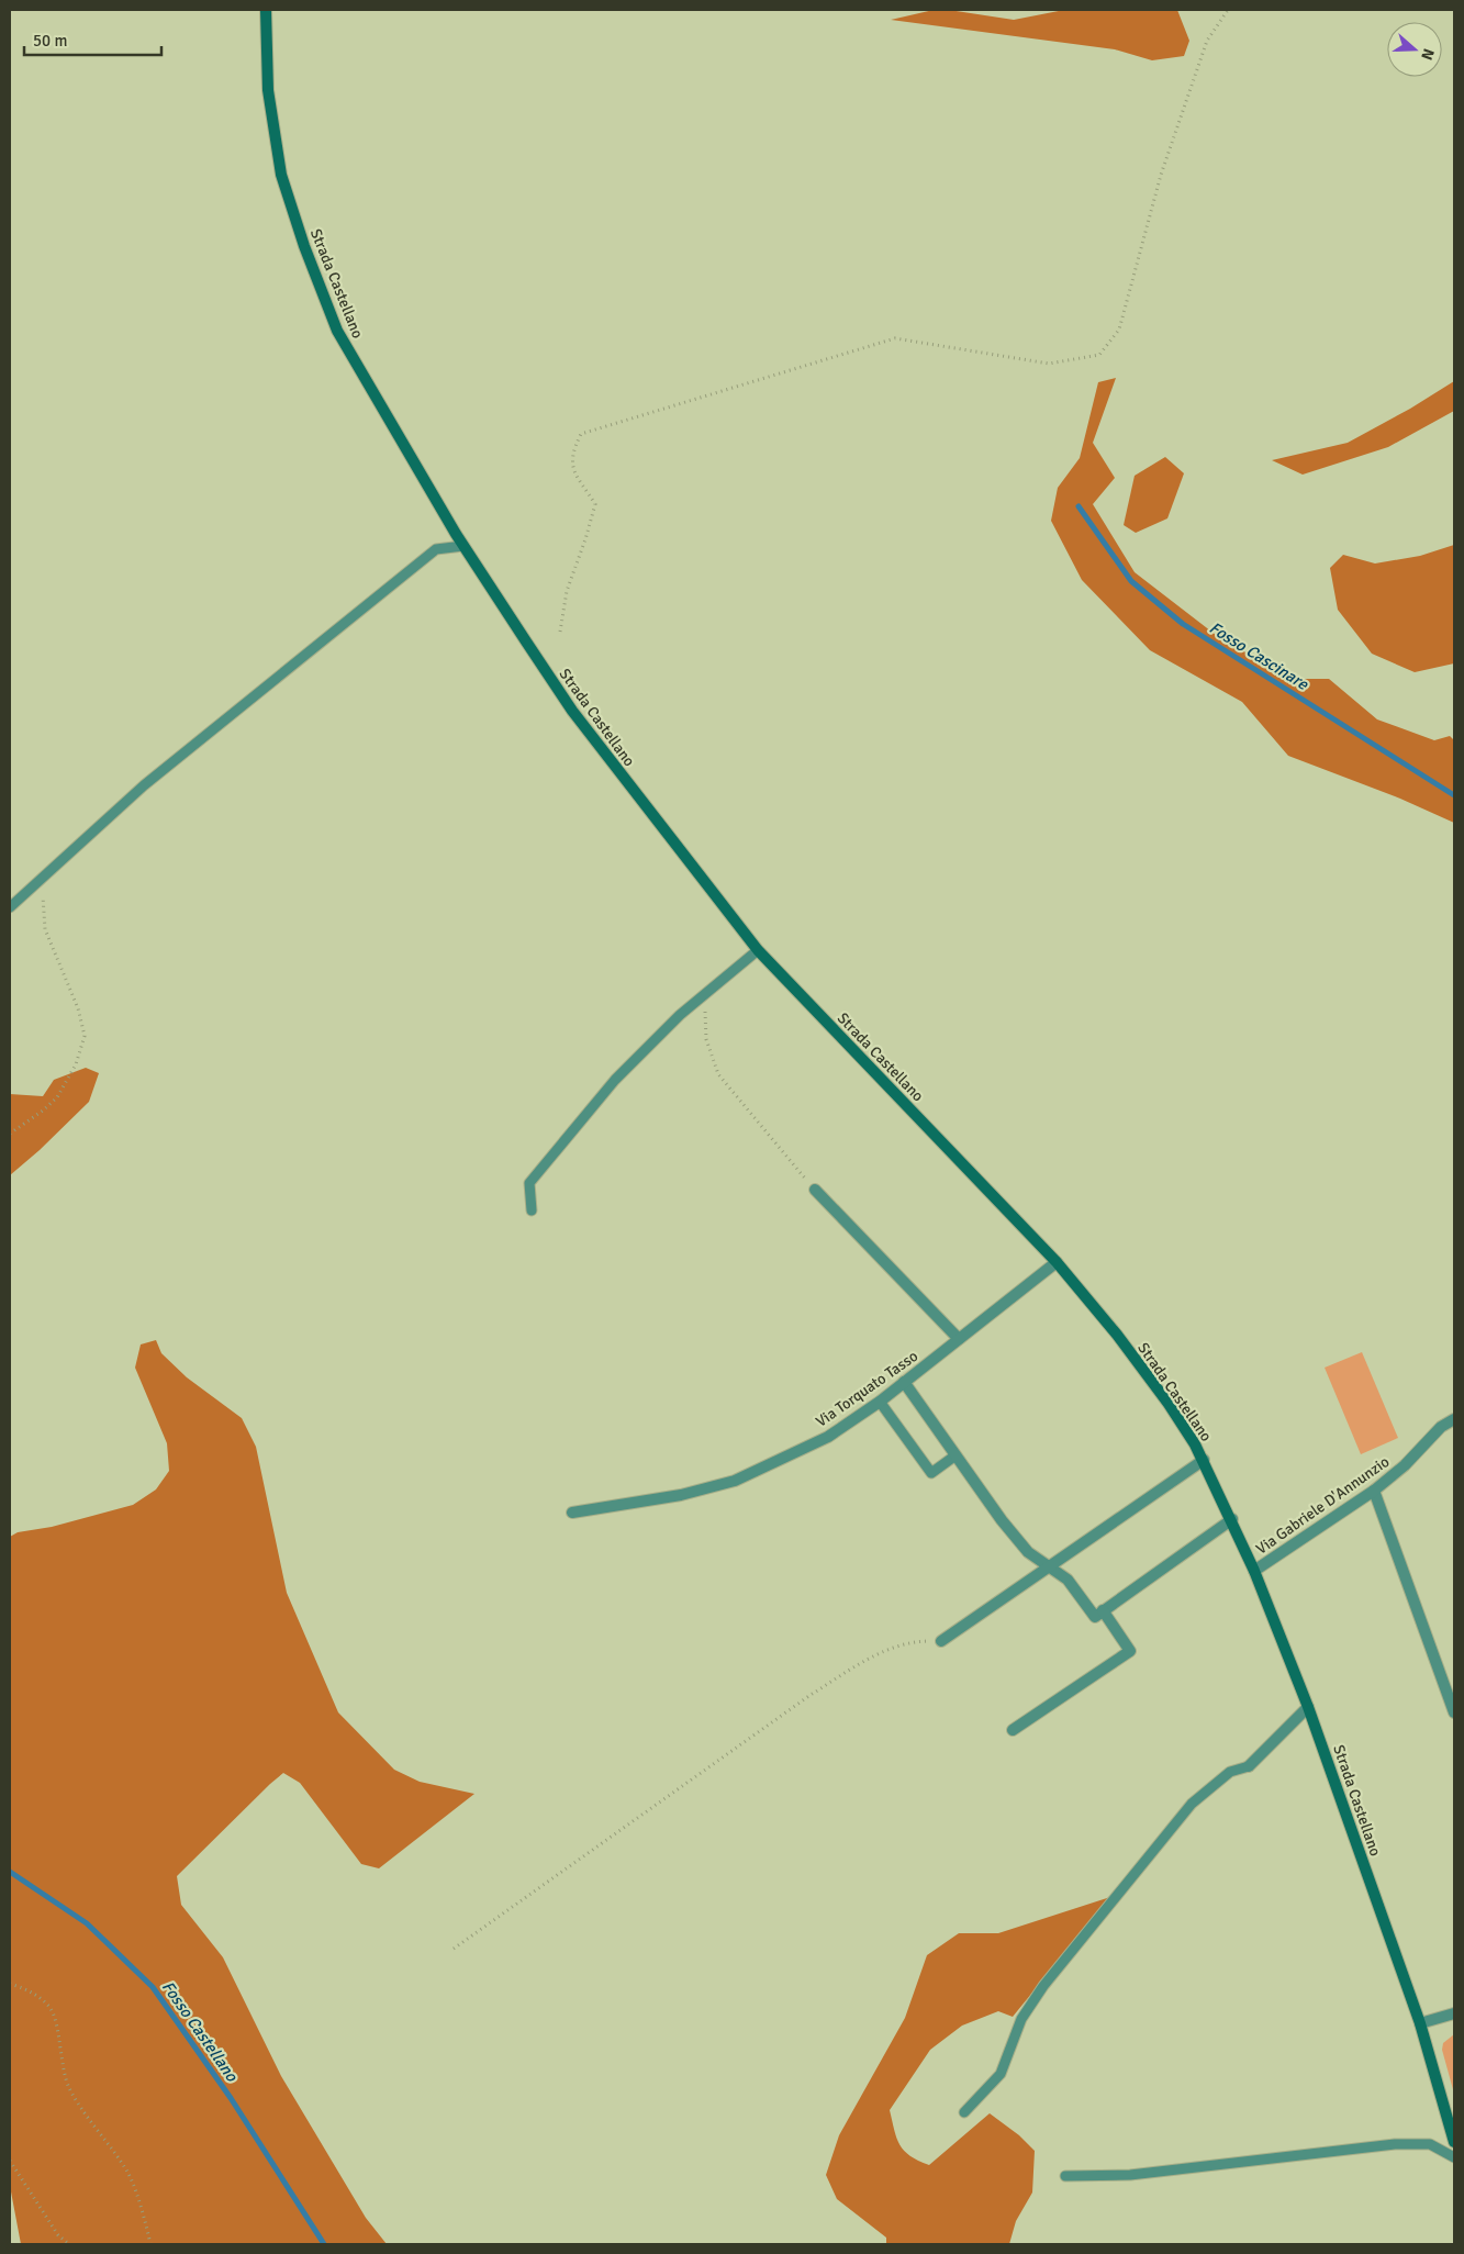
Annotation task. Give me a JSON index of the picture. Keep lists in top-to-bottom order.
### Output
{
  "streets": {
    "street": ["Strada Castellano", "Via Torquato Tasso", "Via Gabriele D'Annunzio"]
  },
  "crossings": [
    ["Strada Castellano", "Via Torquato Tasso"],
    ["Strada Castellano", "Via Gabriele D'Annunzio"]
  ],
  "water": ["Fosso Cascinare", "Fosso Castellano"],
  "scale_bar": "50 m",
  "north": "right"
}
